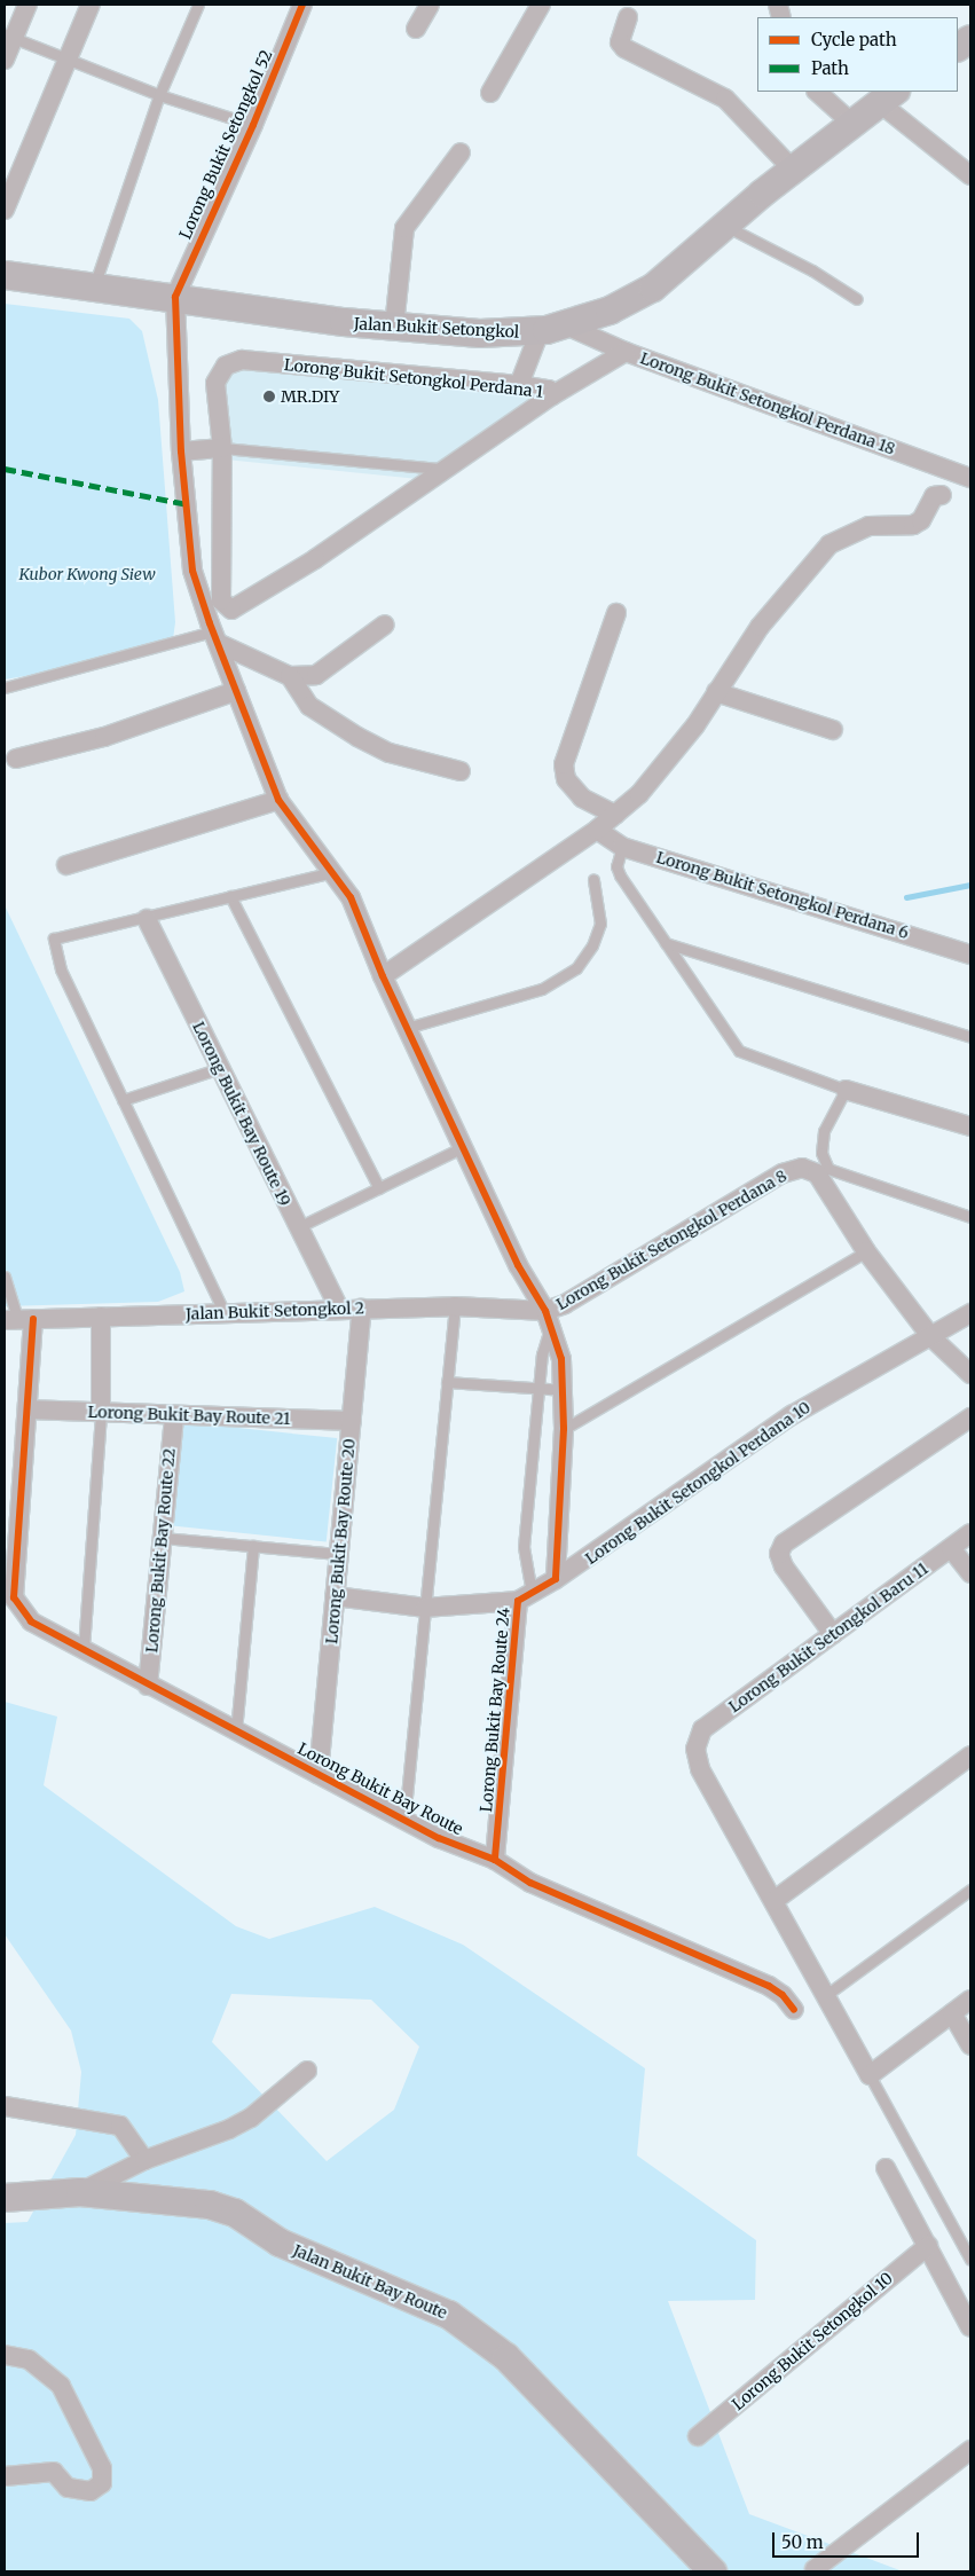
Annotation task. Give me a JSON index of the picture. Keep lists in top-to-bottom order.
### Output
{
  "streets": {
    "street": [
      "Lorong Bukit Setongkol 52",
      "Jalan Bukit Setongkol",
      "Lorong Bukit Setongkol Perdana 1",
      "Lorong Bukit Setongkol Perdana 18",
      "Lorong Bukit Setongkol Perdana 6",
      "Lorong Bukit Bay Route 19",
      "Lorong Bukit Setongkol Perdana 8",
      "Jalan Bukit Setongkol 2",
      "Lorong Bukit Bay Route 21",
      "Lorong Bukit Setongkol Perdana 10",
      "Lorong Bukit Bay Route 20",
      "Lorong Bukit Bay Route 22",
      "Lorong Bukit Setongkol Baru 11",
      "Lorong Bukit Bay Route 24",
      "Lorong Bukit Bay Route",
      "Jalan Bukit Bay Route",
      "Lorong Bukit Setongkol 10"
    ]
  },
  "crossings": [
    ["Lorong Bukit Setongkol 52", "Jalan Bukit Setongkol"],
    ["Jalan Bukit Setongkol", "Lorong Bukit Setongkol Perdana 18"],
    ["Lorong Bukit Bay Route 19", "Jalan Bukit Setongkol 2"],
    ["Lorong Bukit Setongkol Perdana 8", "Jalan Bukit Setongkol 2"],
    ["Lorong Bukit Setongkol Perdana 8", "Lorong Bukit Setongkol Perdana 10"],
    ["Jalan Bukit Setongkol 2", "Lorong Bukit Bay Route 20"],
    ["Lorong Bukit Bay Route 21", "Lorong Bukit Bay Route 20"],
    ["Lorong Bukit Bay Route 21", "Lorong Bukit Bay Route 22"],
    ["Lorong Bukit Bay Route 20", "Lorong Bukit Bay Route"],
    ["Lorong Bukit Bay Route 22", "Lorong Bukit Bay Route"],
    ["Lorong Bukit Bay Route 24", "Lorong Bukit Bay Route"]
  ],
  "parks": ["Kubor Kwong Siew"],
  "places": ["MR.DIY"],
  "legend": ["Cycle path", "Path"],
  "scale_bar": "50 m"
}
